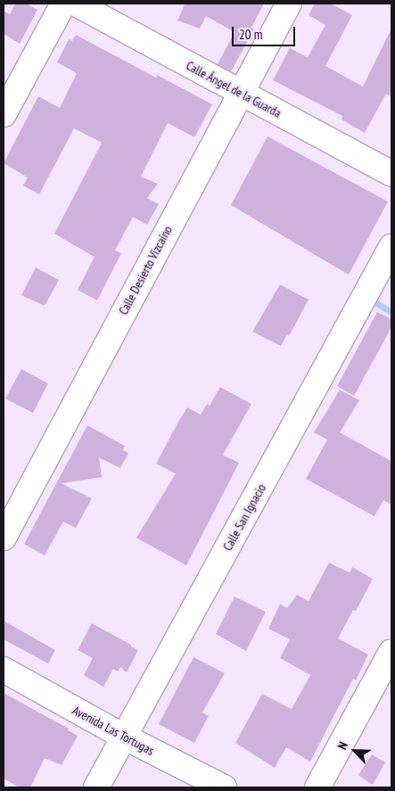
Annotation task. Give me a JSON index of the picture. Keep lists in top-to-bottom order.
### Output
{
  "streets": {
    "street": [
      "Calle Ángel de la Guarda",
      "Calle Desierto Vizcaíno",
      "Calle San Ignacio",
      "Avenida Las Tortugas"
    ]
  },
  "crossings": [
    ["Calle Ángel de la Guarda", "Calle Desierto Vizcaíno"],
    ["Calle San Ignacio", "Avenida Las Tortugas"]
  ],
  "scale_bar": "20 m",
  "north": "top left"
}
